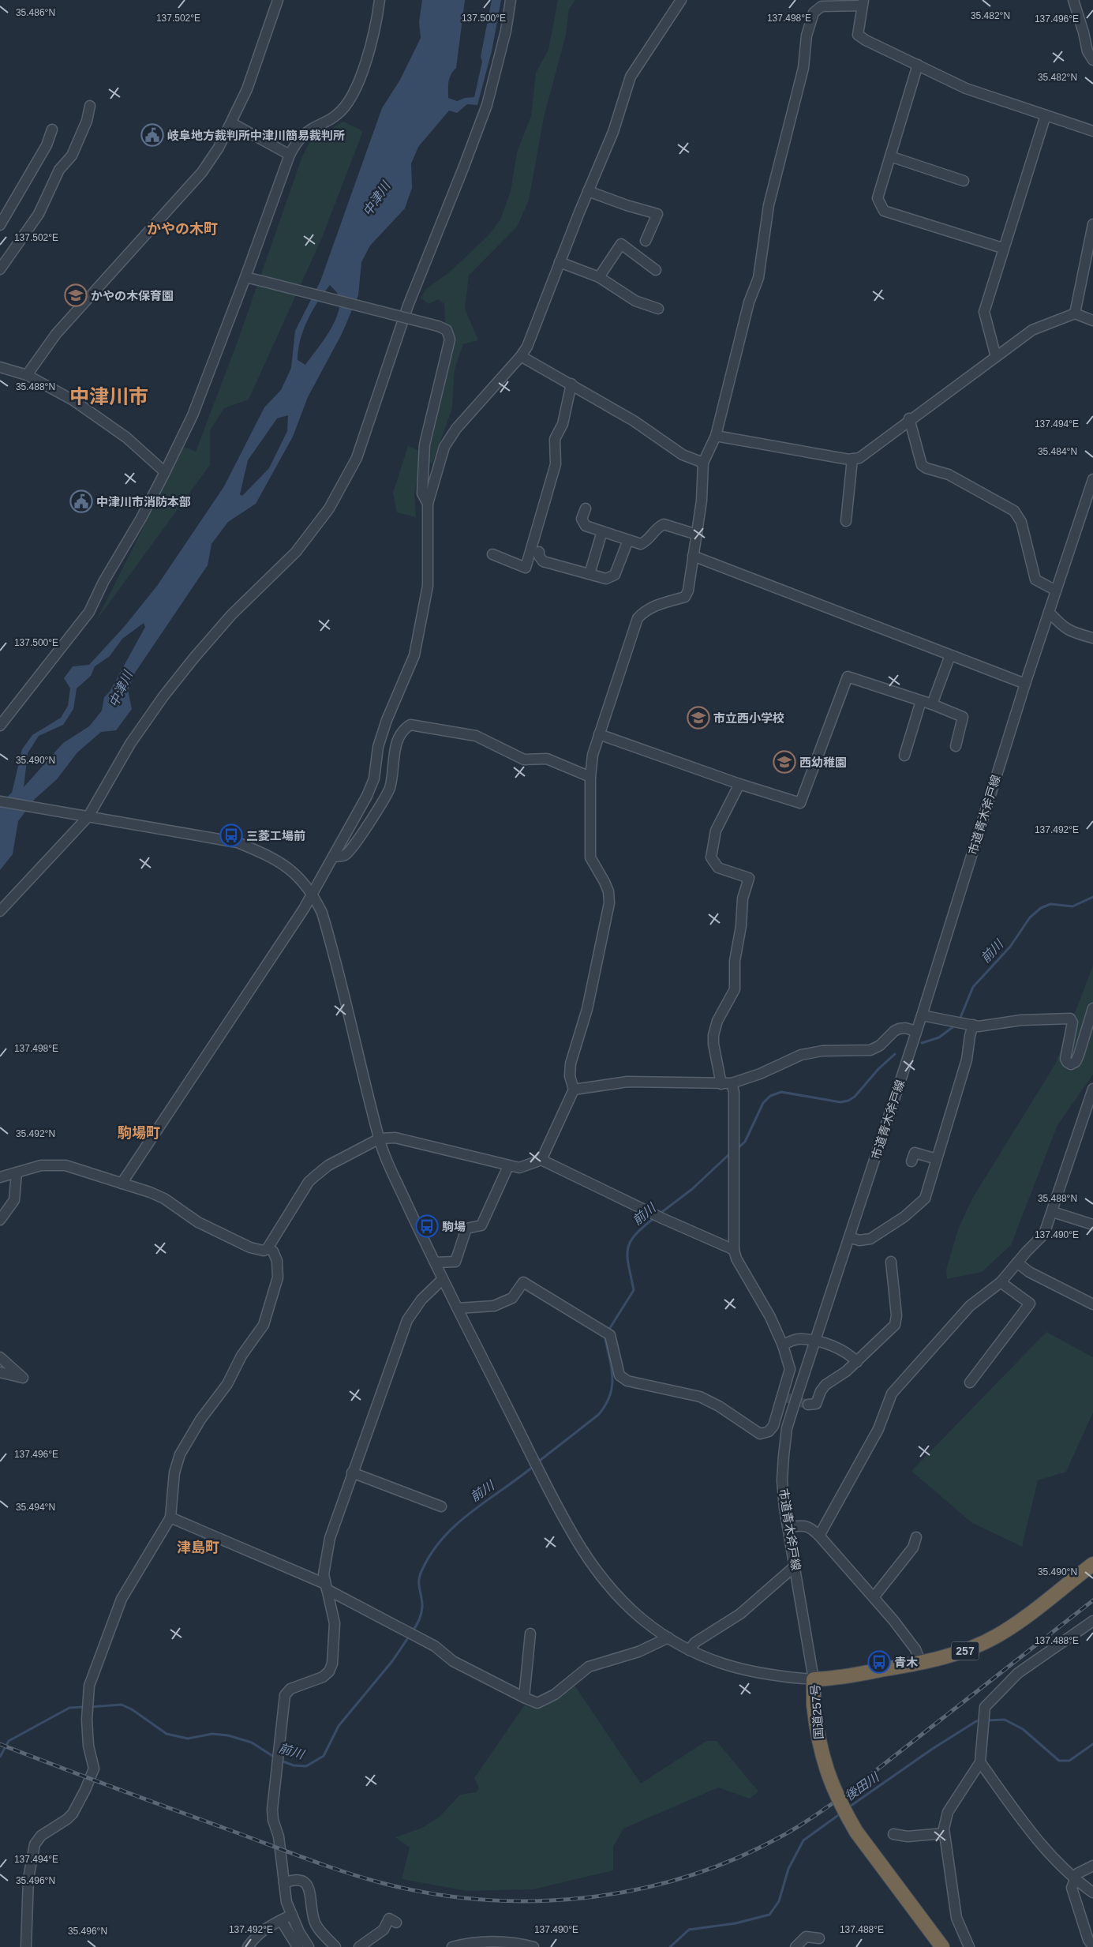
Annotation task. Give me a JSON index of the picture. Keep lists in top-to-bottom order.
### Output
{
  "streets": {
    "highway": ["257", "国道257号"],
    "street": ["市道青木斧戸線"]
  },
  "crossings": [
    ["市道青木斧戸線", "国道257号"]
  ],
  "districts": [
    "かやの木町",
    "中津川市",
    "駒場町",
    "津島町"
  ],
  "water": ["中津川", "前川", "後田川"],
  "places": {
    "public building": ["岐阜地方裁判所中津川簡易裁判所", "中津川市消防本部"],
    "school or university": ["かやの木保育園", "市立西小学校", "西幼稚園"],
    "bus stop": ["三菱工場前", "駒場", "青木"]
  },
  "coordinates": [
    "35.486°N",
    "35.482°N",
    "137.502°E",
    "137.500°E",
    "137.498°E",
    "137.496°E",
    "35.488°N",
    "137.494°E",
    "35.484°N",
    "35.490°N",
    "137.492°E",
    "35.492°N",
    "137.490°E",
    "35.494°N",
    "137.488°E",
    "35.496°N"
  ]
}
